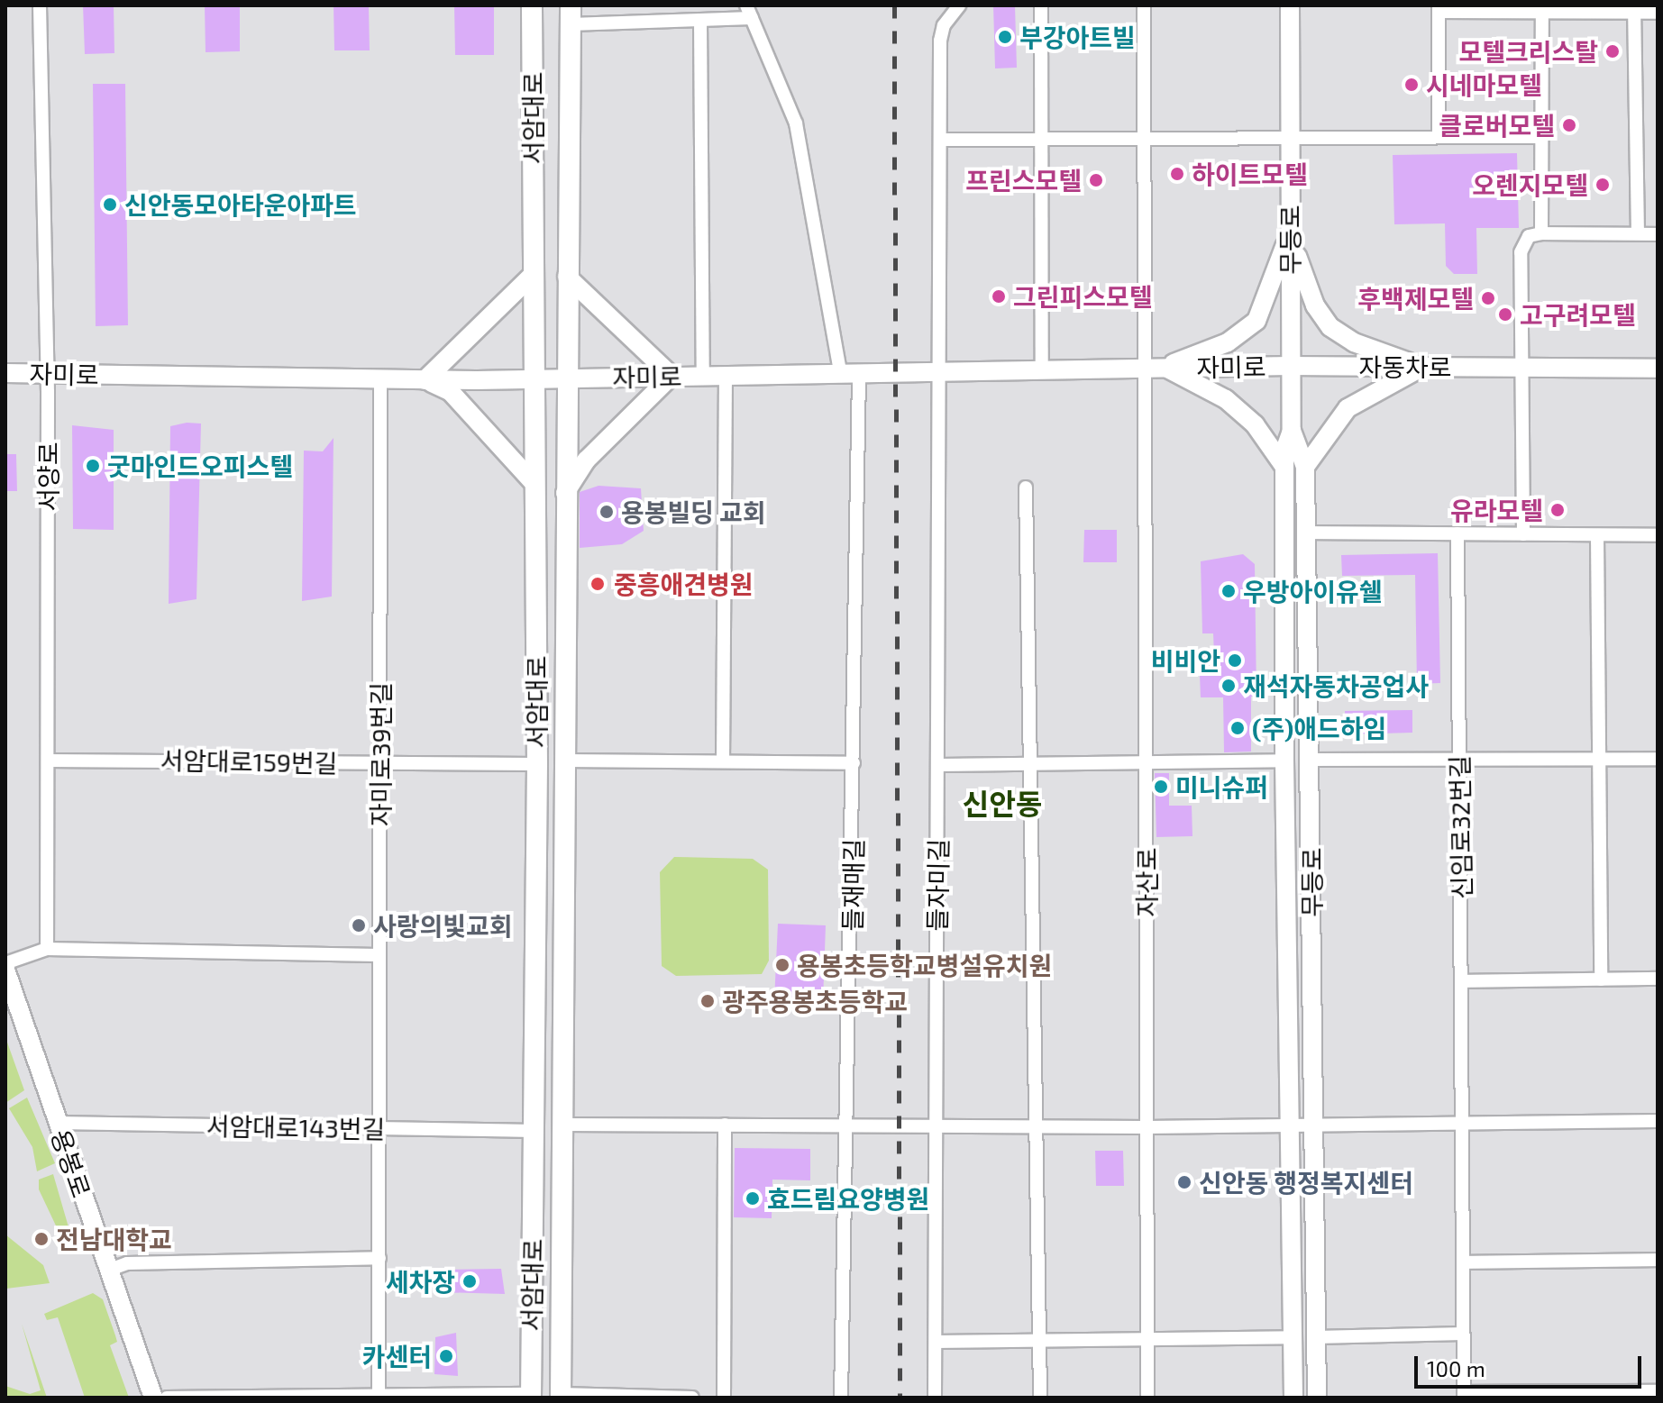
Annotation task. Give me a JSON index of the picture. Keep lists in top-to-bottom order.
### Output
{
  "streets": {
    "main road": ["서암대로"],
    "street": [
      "무등로",
      "자미로",
      "자동차로",
      "서양로",
      "자미로39번길",
      "서암대로159번길",
      "신임로32번길",
      "자산로",
      "들재매길",
      "들자미길",
      "서암대로143번길",
      "용봉로"
    ]
  },
  "crossings": [
    ["서암대로", "자미로"],
    ["서암대로", "서암대로159번길"],
    ["서암대로", "서암대로143번길"],
    ["무등로", "자미로"],
    ["무등로", "자동차로"],
    ["자미로", "자동차로"],
    ["자미로", "서양로"],
    ["자미로", "자미로39번길"],
    ["자미로", "자산로"],
    ["자미로", "들재매길"],
    ["자미로", "들자미길"],
    ["서양로", "서암대로159번길"],
    ["자미로39번길", "서암대로159번길"],
    ["자미로39번길", "서암대로143번길"],
    ["서암대로143번길", "용봉로"]
  ],
  "districts": ["신안동"],
  "places": [
    "부강아트빌",
    "모텔크리스탈",
    "시네마모텔",
    "클로버모텔",
    "하이트모텔",
    "프린스모텔",
    "오렌지모텔",
    "신안동모아타운아파트",
    "그린피스모텔",
    "후백제모텔",
    "고구려모텔",
    "굿마인드오피스텔",
    "유라모텔",
    "용봉빌딩 교회",
    "중흥애견병원",
    "우방아이유쉘",
    "비비안",
    "재석자동차공업사",
    "(주)애드하임",
    "미니슈퍼",
    "사랑의빛교회",
    "용봉초등학교병설유치원",
    "광주용봉초등학교",
    "신안동 행정복지센터",
    "효드림요양병원",
    "전남대학교",
    "세차장",
    "카센터"
  ],
  "scale_bar": "100 m"
}
